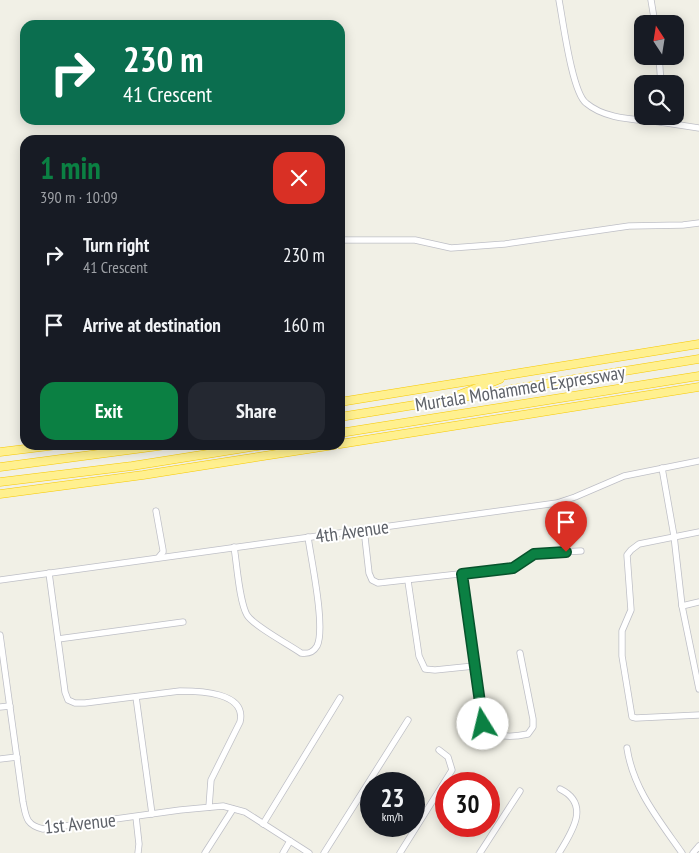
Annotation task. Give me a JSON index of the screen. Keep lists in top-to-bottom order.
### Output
{
  "streets": {
    "highway": ["Murtala Mohammed Expressway"],
    "street": ["4th Avenue", "1st Avenue"]
  },
  "north": "top",
  "page": {
    "turn": ["230 m", "41 Crescent"],
    "heading": ["1 min", "390 m · 10:09"],
    "list": [
      {
        "name": "Turn right",
        "note": "41 Crescent",
        "value": "230 m"
      },
      {
        "name": "Arrive at destination",
        "value": "160 m"
      }
    ],
    "buttons": ["Exit", "Share"],
    "speed": "23 km/h",
    "limit": "30"
  }
}
